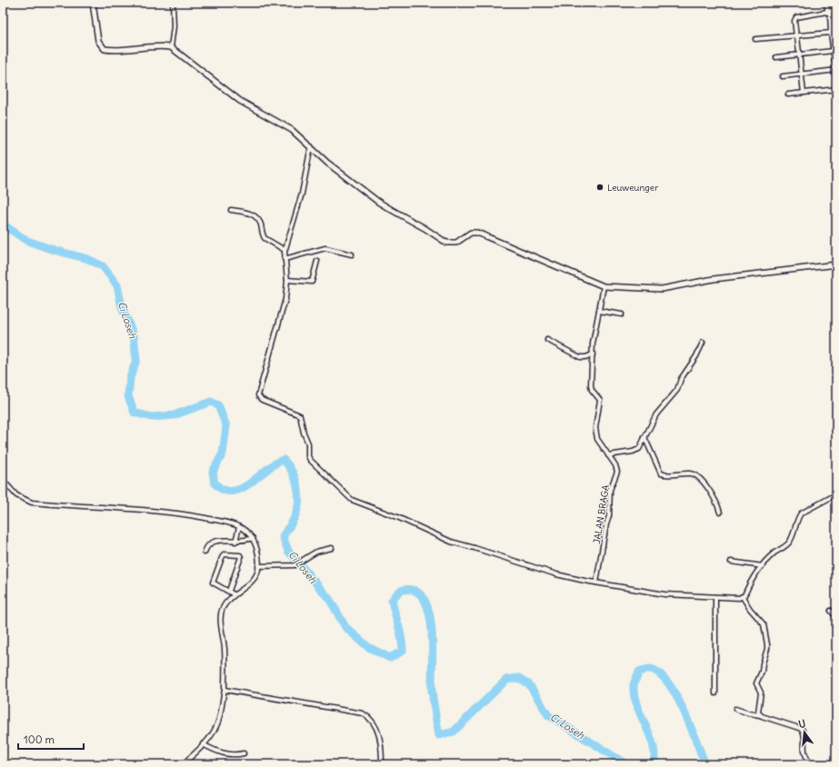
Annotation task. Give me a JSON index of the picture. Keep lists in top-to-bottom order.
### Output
{
  "streets": {
    "street": ["JALAN BRAGA"]
  },
  "water": ["Ci Loseh"],
  "places": ["Leuweunger"],
  "scale_bar": "100 m",
  "north": "top"
}
